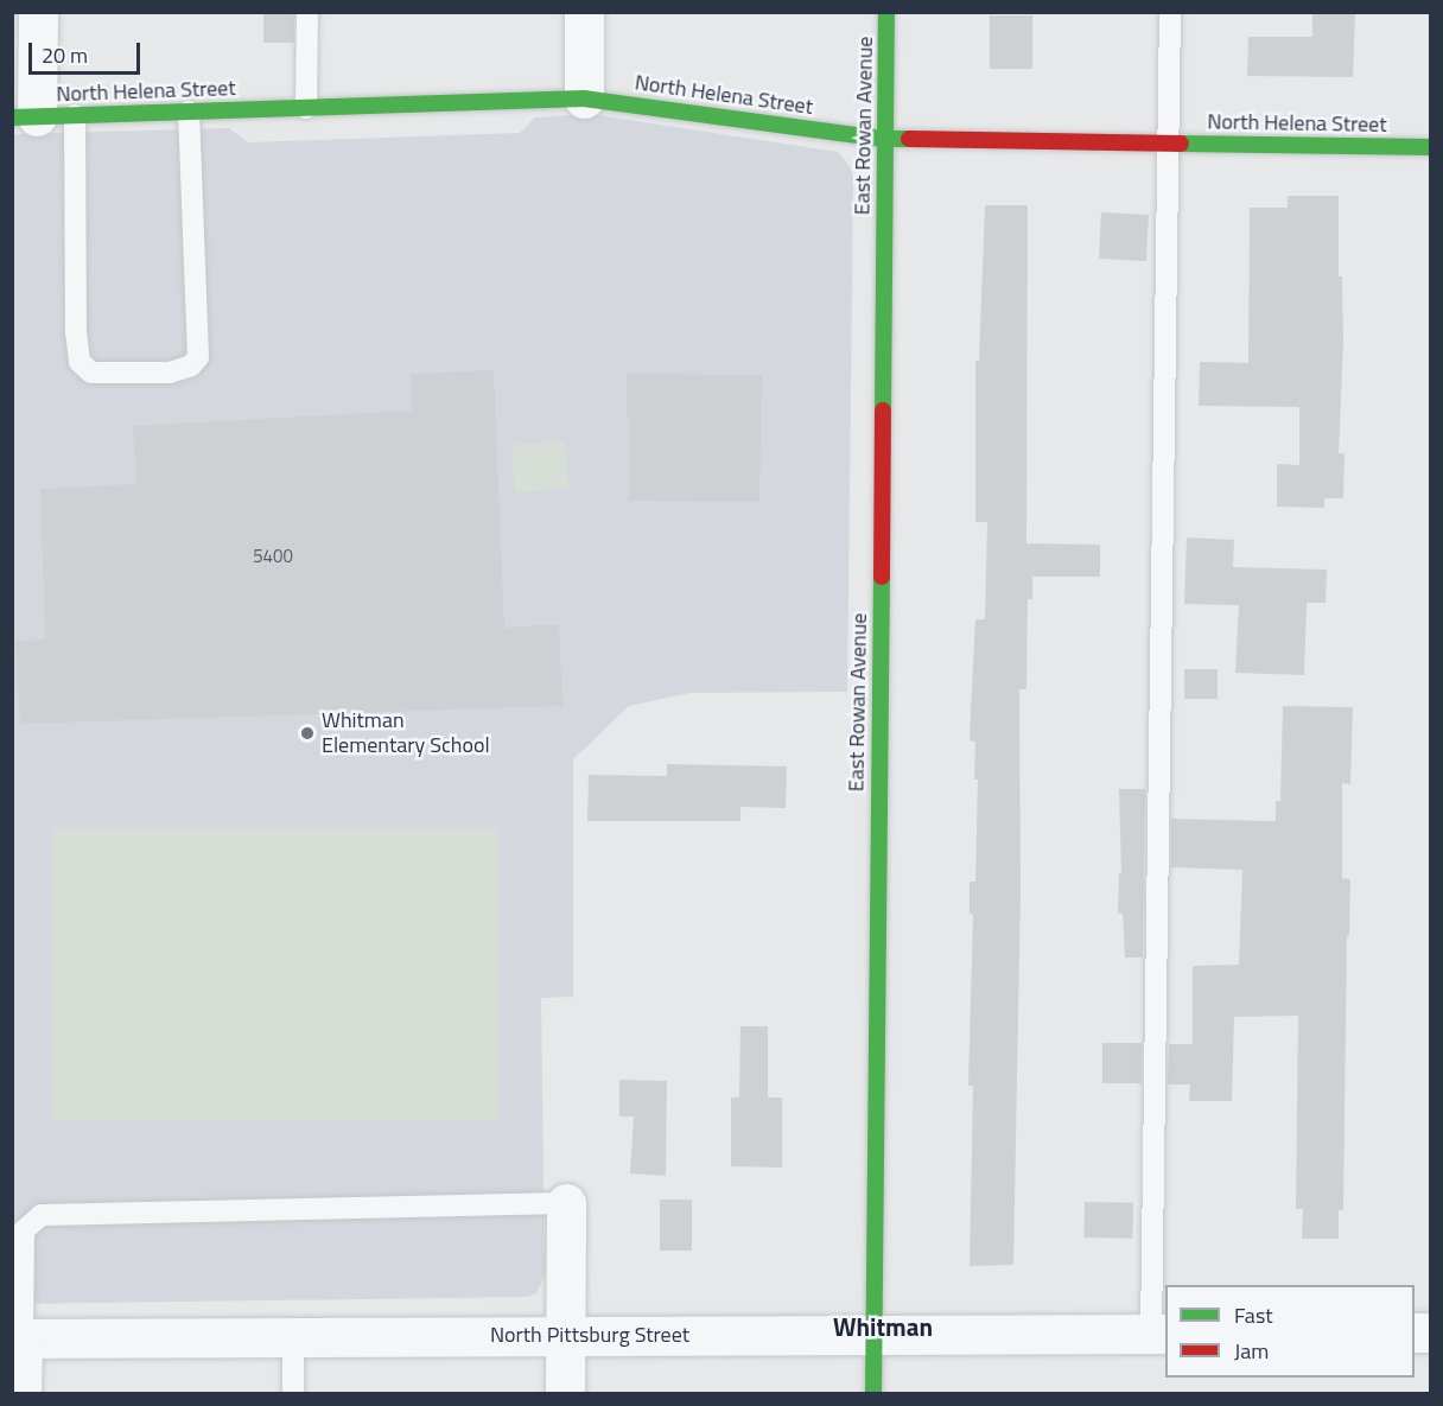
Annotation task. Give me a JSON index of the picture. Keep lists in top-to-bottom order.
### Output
{
  "streets": {
    "street": ["North Helena Street", "East Rowan Avenue", "North Pittsburg Street"]
  },
  "crossings": [
    ["North Helena Street", "East Rowan Avenue"],
    ["East Rowan Avenue", "North Pittsburg Street"]
  ],
  "districts": ["Whitman"],
  "places": ["Whitman Elementary School"],
  "house_numbers": ["5400"],
  "legend": ["Fast", "Jam"],
  "scale_bar": "20 m"
}
